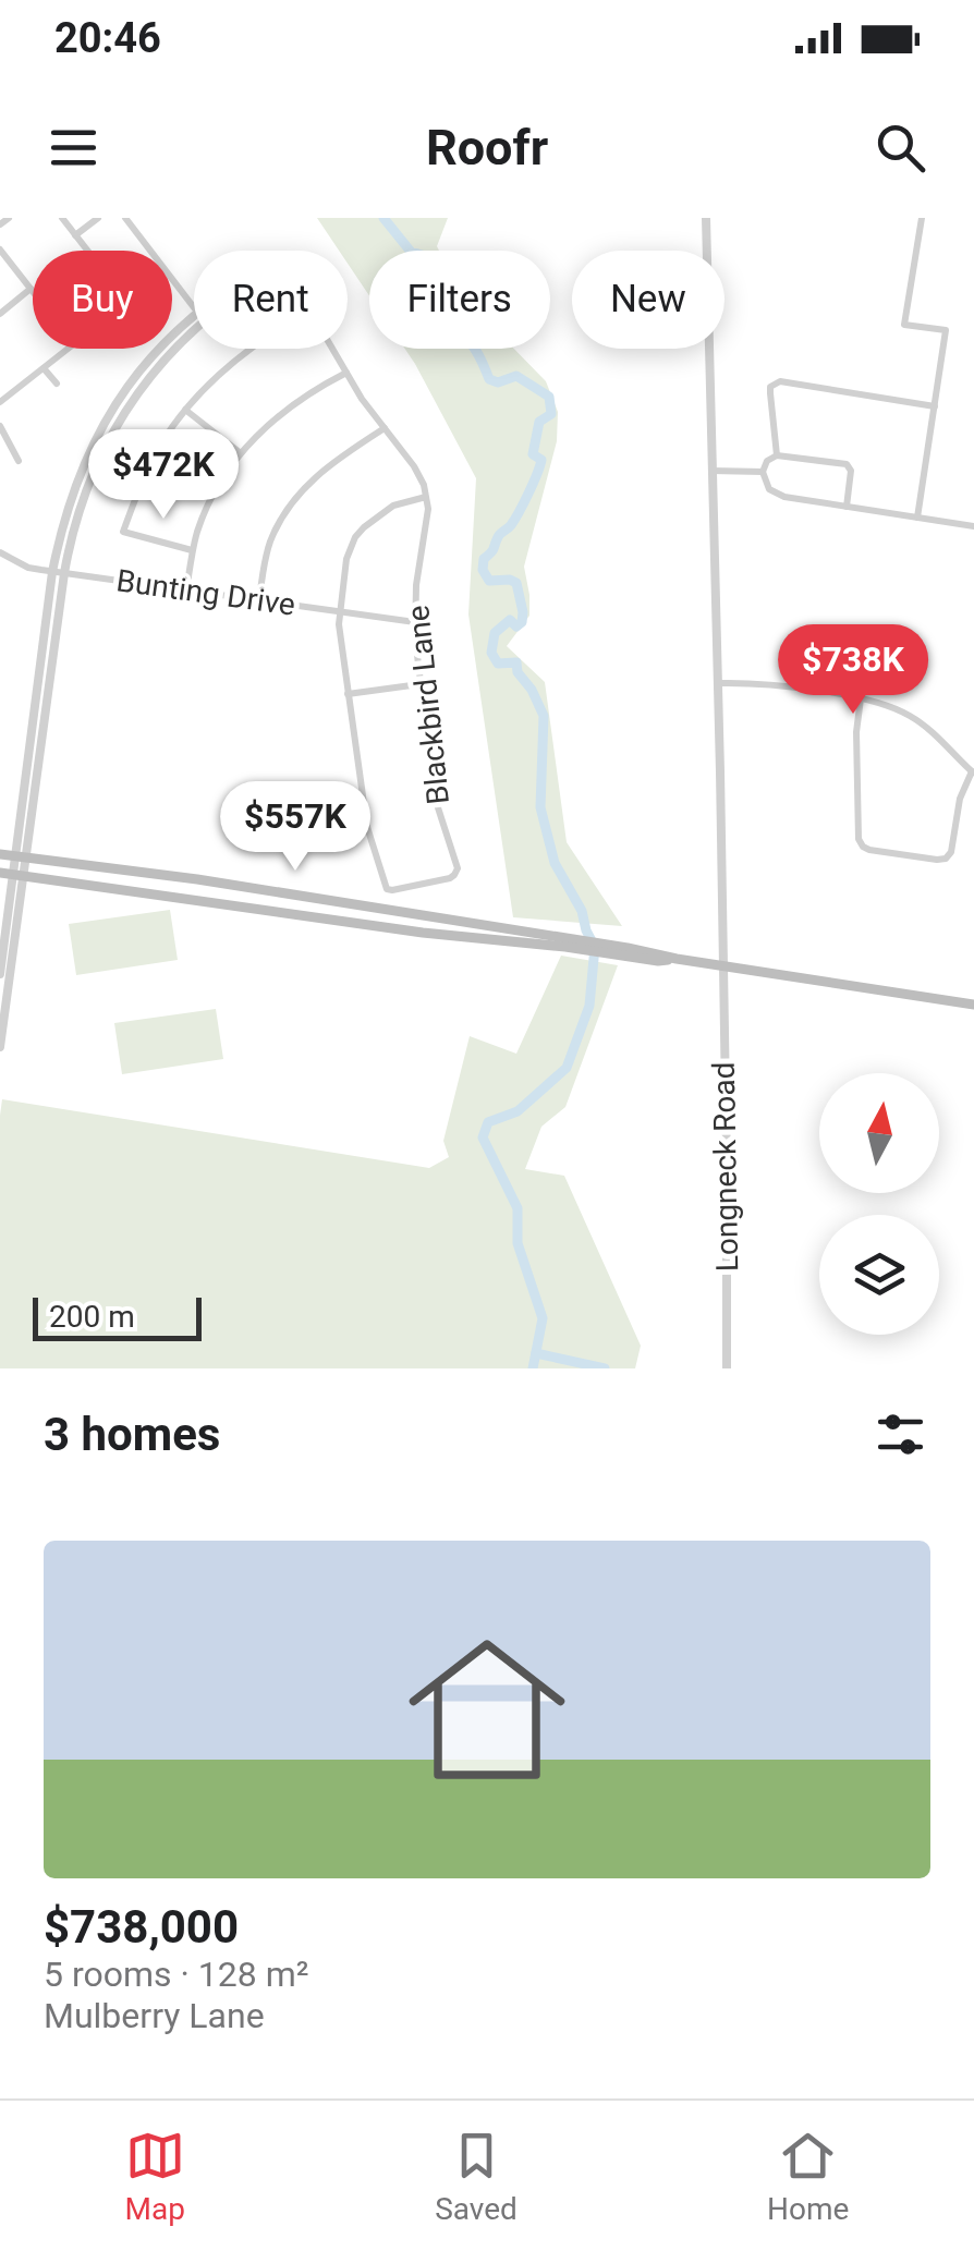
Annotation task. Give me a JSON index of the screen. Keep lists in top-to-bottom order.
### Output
{
  "streets": {
    "street": ["Bunting Drive", "Blackbird Lane", "Longneck Road"]
  },
  "crossings": [
    ["Bunting Drive", "Blackbird Lane"]
  ],
  "scale_bar": "200 m",
  "north": "top",
  "page": {
    "status": "20:46",
    "header": "Roofr",
    "chip": [
      "Buy",
      "Rent",
      "Filters",
      "New"
    ],
    "price": ["$472K", "$738K", "$557K"],
    "scale": "200 m",
    "heading": "3 homes",
    "list": [
      {
        "name": "$738,000",
        "note": "5 rooms · 128 m² · Mulberry Lane"
      }
    ],
    "tabs": ["Map", "Saved", "Home"]
  }
}
